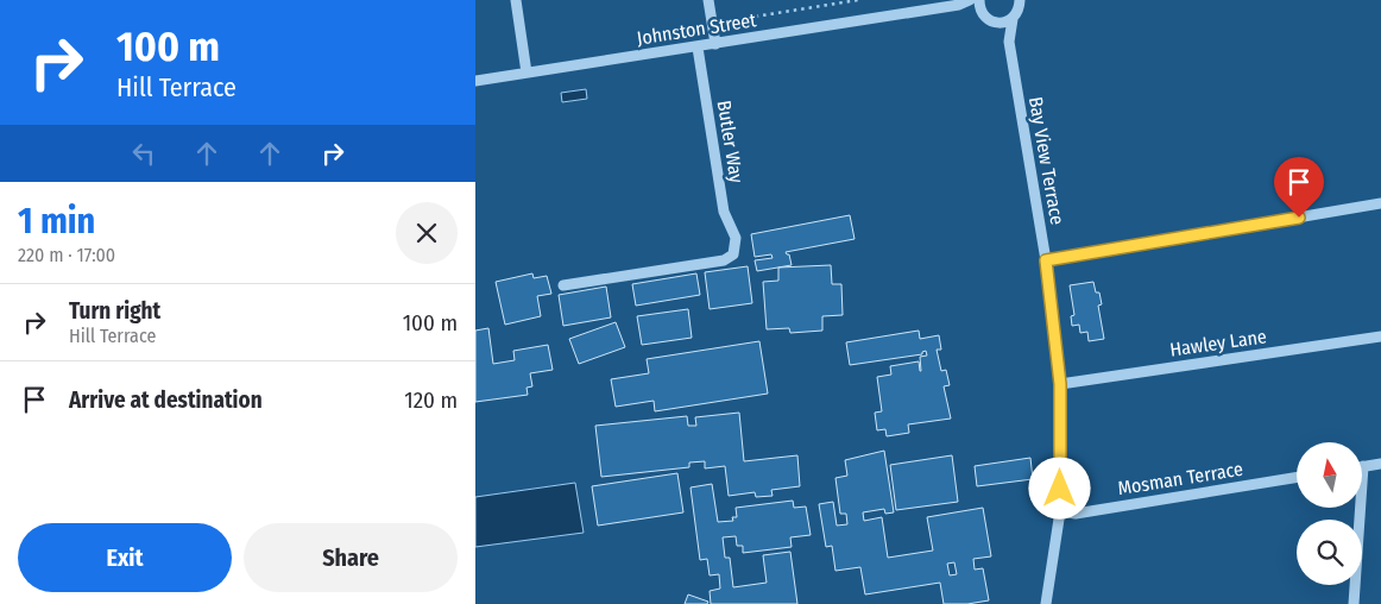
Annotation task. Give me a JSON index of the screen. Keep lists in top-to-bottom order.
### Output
{
  "streets": {
    "street": [
      "Johnston Street",
      "Butler Way",
      "Bay View Terrace",
      "Hawley Lane",
      "Mosman Terrace"
    ]
  },
  "crossings": [
    ["Johnston Street", "Butler Way"],
    ["Johnston Street", "Bay View Terrace"],
    ["Bay View Terrace", "Hawley Lane"],
    ["Bay View Terrace", "Mosman Terrace"]
  ],
  "north": "top",
  "page": {
    "turn": ["100 m", "Hill Terrace"],
    "heading": ["1 min", "220 m · 17:00"],
    "list": [
      {
        "name": "Turn right",
        "note": "Hill Terrace",
        "value": "100 m"
      },
      {
        "name": "Arrive at destination",
        "value": "120 m"
      }
    ],
    "buttons": ["Exit", "Share"]
  }
}
